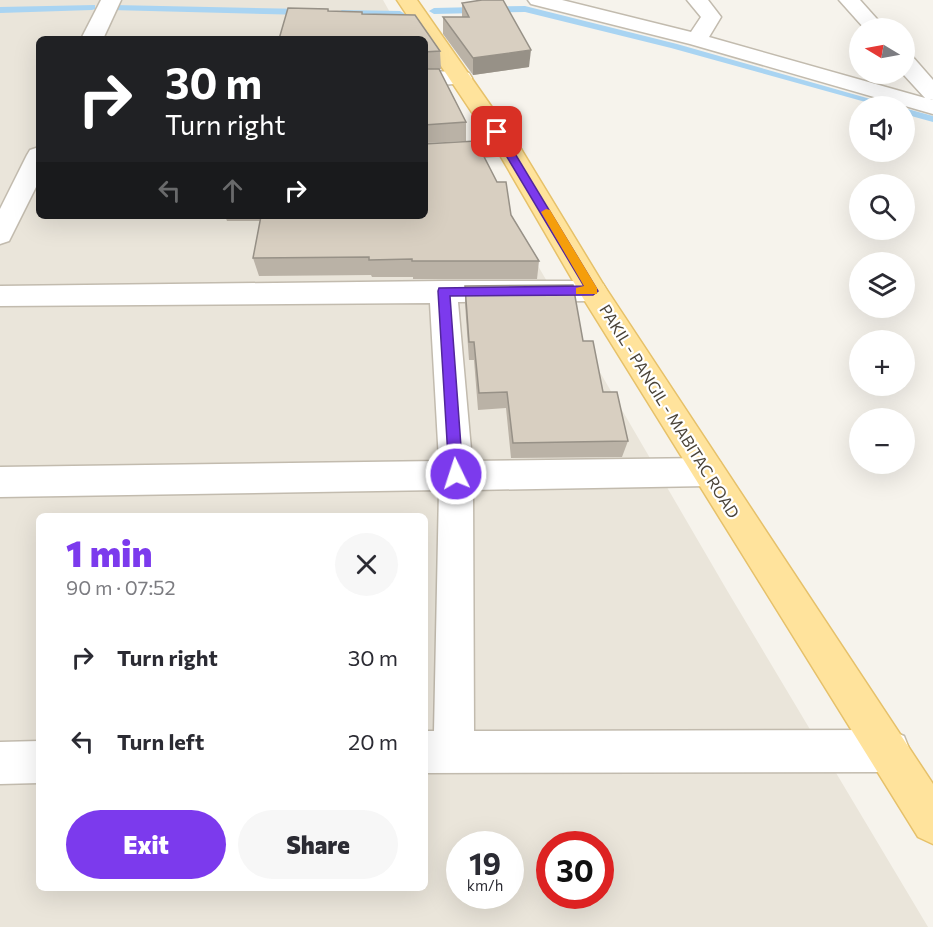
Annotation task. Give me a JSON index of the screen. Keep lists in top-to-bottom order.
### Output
{
  "streets": {
    "main road": ["PAKIL - PANGIL - MABITAC ROAD"]
  },
  "north": "left",
  "page": {
    "map_buttons": ["+", "−"],
    "turn": ["30 m", "Turn right"],
    "heading": ["1 min", "90 m · 07:52"],
    "list": [
      {
        "name": "Turn right",
        "value": "30 m"
      },
      {
        "name": "Turn left",
        "value": "20 m"
      }
    ],
    "buttons": ["Exit", "Share"],
    "speed": "19 km/h",
    "limit": "30"
  }
}
